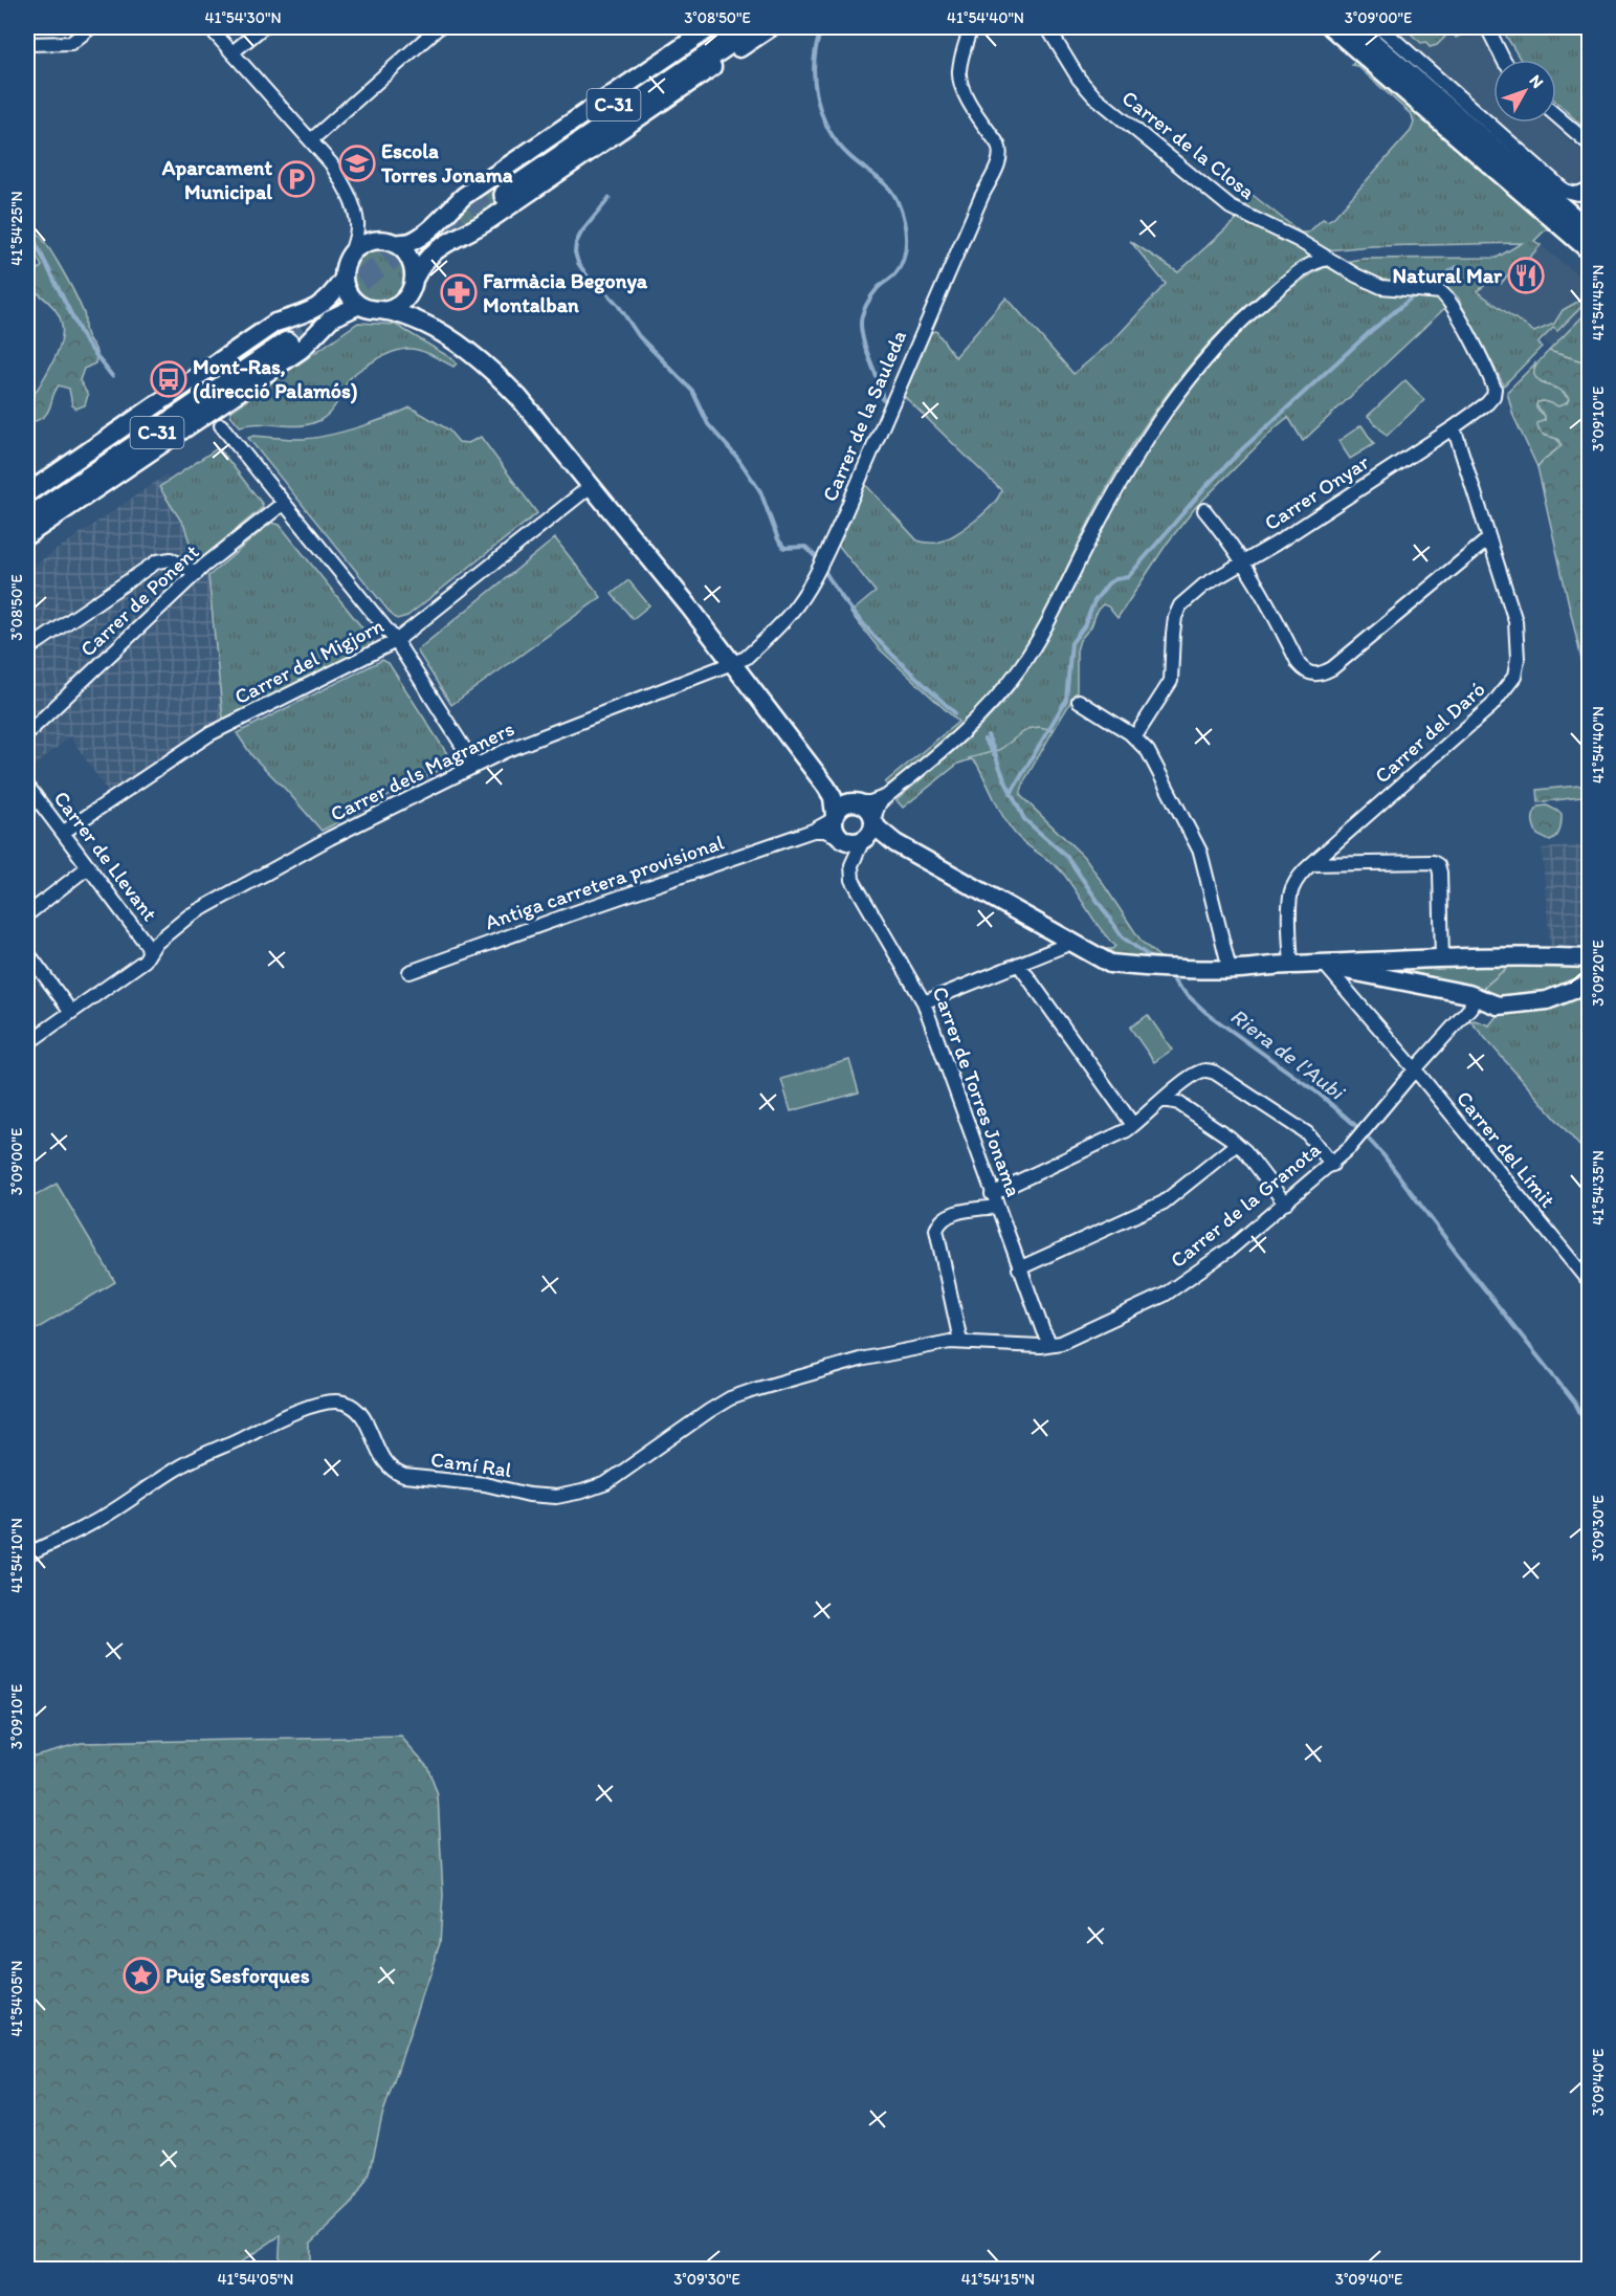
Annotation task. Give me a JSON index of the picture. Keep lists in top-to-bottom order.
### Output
{
  "streets": {
    "highway": ["C-31"],
    "street": [
      "Carrer de la Closa",
      "Carrer de la Sauleda",
      "Carrer Onyar",
      "Carrer de Ponent",
      "Carrer del Migjorn",
      "Carrer del Daró",
      "Carrer dels Magraners",
      "Carrer de Llevant",
      "Antiga carretera provisional",
      "Carrer de Torres Jonama",
      "Carrer del Límit",
      "Carrer de la Granota",
      "Camí Ral"
    ]
  },
  "crossings": [
    ["Carrer de la Closa", "Carrer Onyar"],
    ["Carrer de la Sauleda", "Carrer dels Magraners"],
    ["Carrer Onyar", "Carrer del Daró"],
    ["Carrer del Migjorn", "Carrer de Llevant"],
    ["Carrer dels Magraners", "Carrer de Llevant"],
    ["Antiga carretera provisional", "Carrer de Torres Jonama"],
    ["Carrer de Torres Jonama", "Carrer de la Granota"],
    ["Carrer del Límit", "Carrer de la Granota"],
    ["Carrer de la Granota", "Camí Ral"]
  ],
  "water": ["Riera de l'Aubi"],
  "places": {
    "school or university": ["Escola Torres Jonama"],
    "parking": ["Aparcament Municipal"],
    "restaurant": ["Natural Mar"],
    "pharmacy": ["Farmàcia Begonya Montalban"],
    "bus stop": ["Mont-Ras, (direcció Palamós)"],
    "place": ["Puig Sesforques"]
  },
  "north": "top right",
  "coordinates": [
    "41°54'30\"N",
    "3°08'50\"E",
    "41°54'40\"N",
    "3°09'00\"E",
    "41°54'25\"N",
    "41°54'45\"N",
    "3°09'10\"E",
    "3°09'20\"E",
    "41°54'35\"N",
    "3°09'30\"E",
    "41°54'10\"N",
    "41°54'05\"N",
    "3°09'40\"E",
    "41°54'15\"N"
  ]
}
